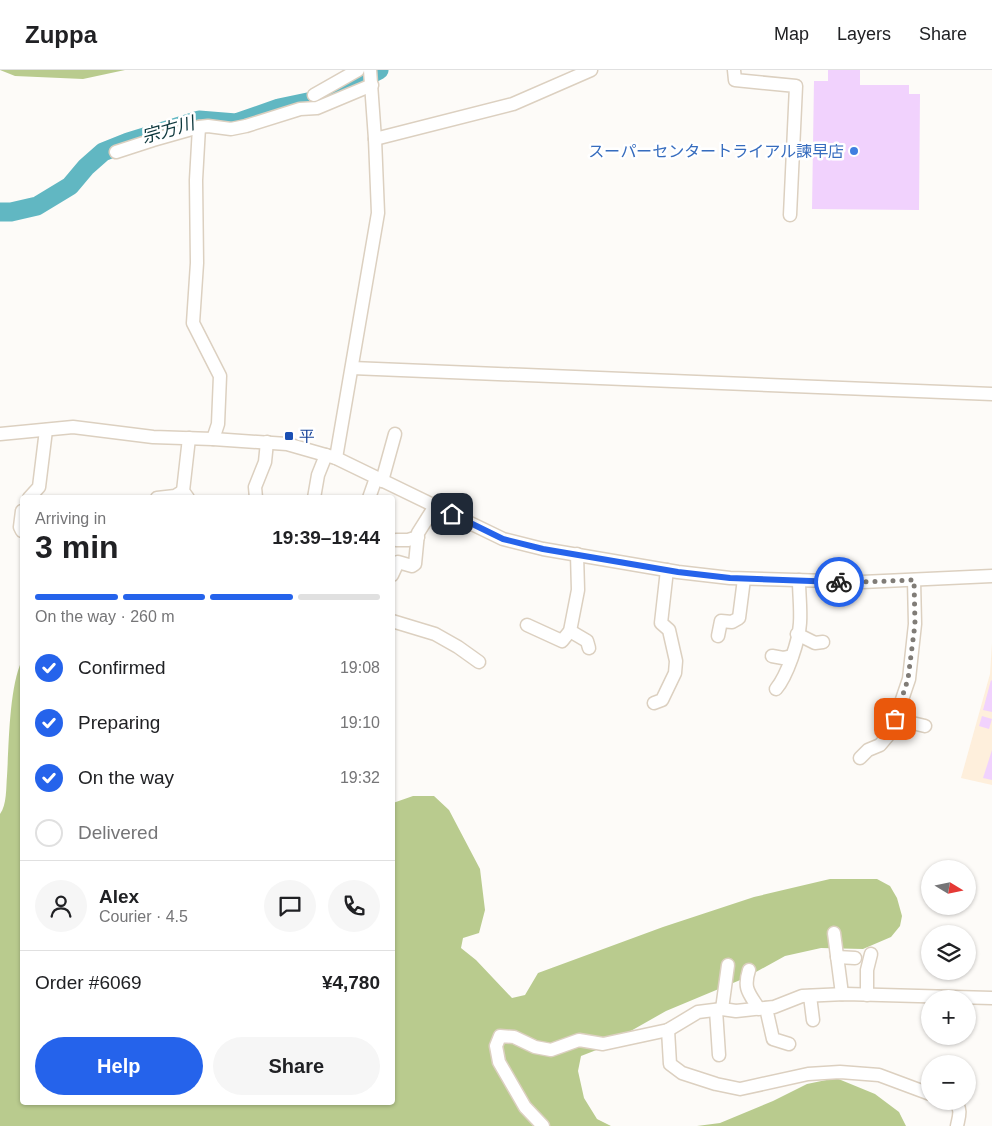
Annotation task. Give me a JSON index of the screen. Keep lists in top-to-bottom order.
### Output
{
  "water": ["宗方川"],
  "places": {
    "other": ["スーパーセンタートライアル諫早店"],
    "transit": ["平"]
  },
  "north": "right",
  "page": {
    "header": "Zuppa",
    "nav": ["Map", "Layers", "Share"],
    "heading": ["3 min", "Arriving in", "19:39–19:44"],
    "panel": [
      "Alex",
      "Courier · 4.5",
      "Order #6069",
      "¥4,780"
    ],
    "bar": "On the way · 260 m",
    "list": [
      ["Confirmed", "19:08"],
      ["Preparing", "19:10"],
      ["On the way", "19:32"],
      "Delivered"
    ],
    "map_buttons": ["+", "−"],
    "buttons": ["Help", "Share"]
  }
}
